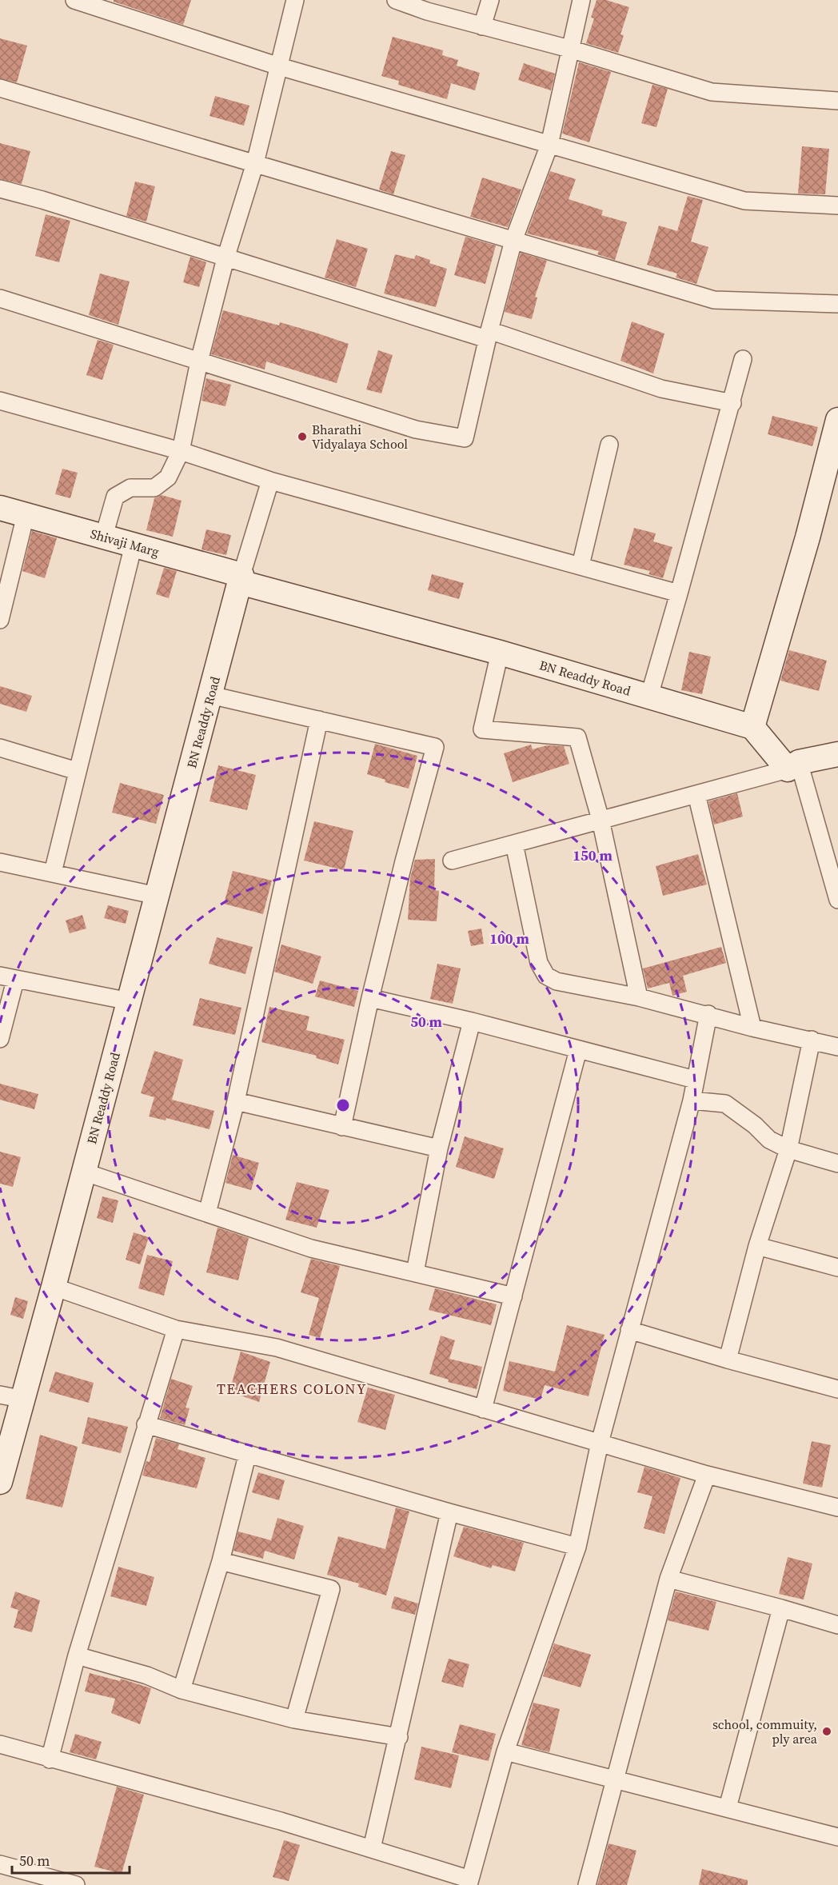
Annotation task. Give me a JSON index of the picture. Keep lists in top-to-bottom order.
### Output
{
  "streets": {
    "street": ["Shivaji Marg", "BN Readdy Road"]
  },
  "crossings": [
    ["Shivaji Marg", "BN Readdy Road"]
  ],
  "districts": ["TEACHERS COLONY"],
  "places": ["Bharathi Vidyalaya School", "school, commuity, ply area"],
  "scale_bar": "50 m",
  "rings": ["150 m", "100 m", "50 m"]
}
